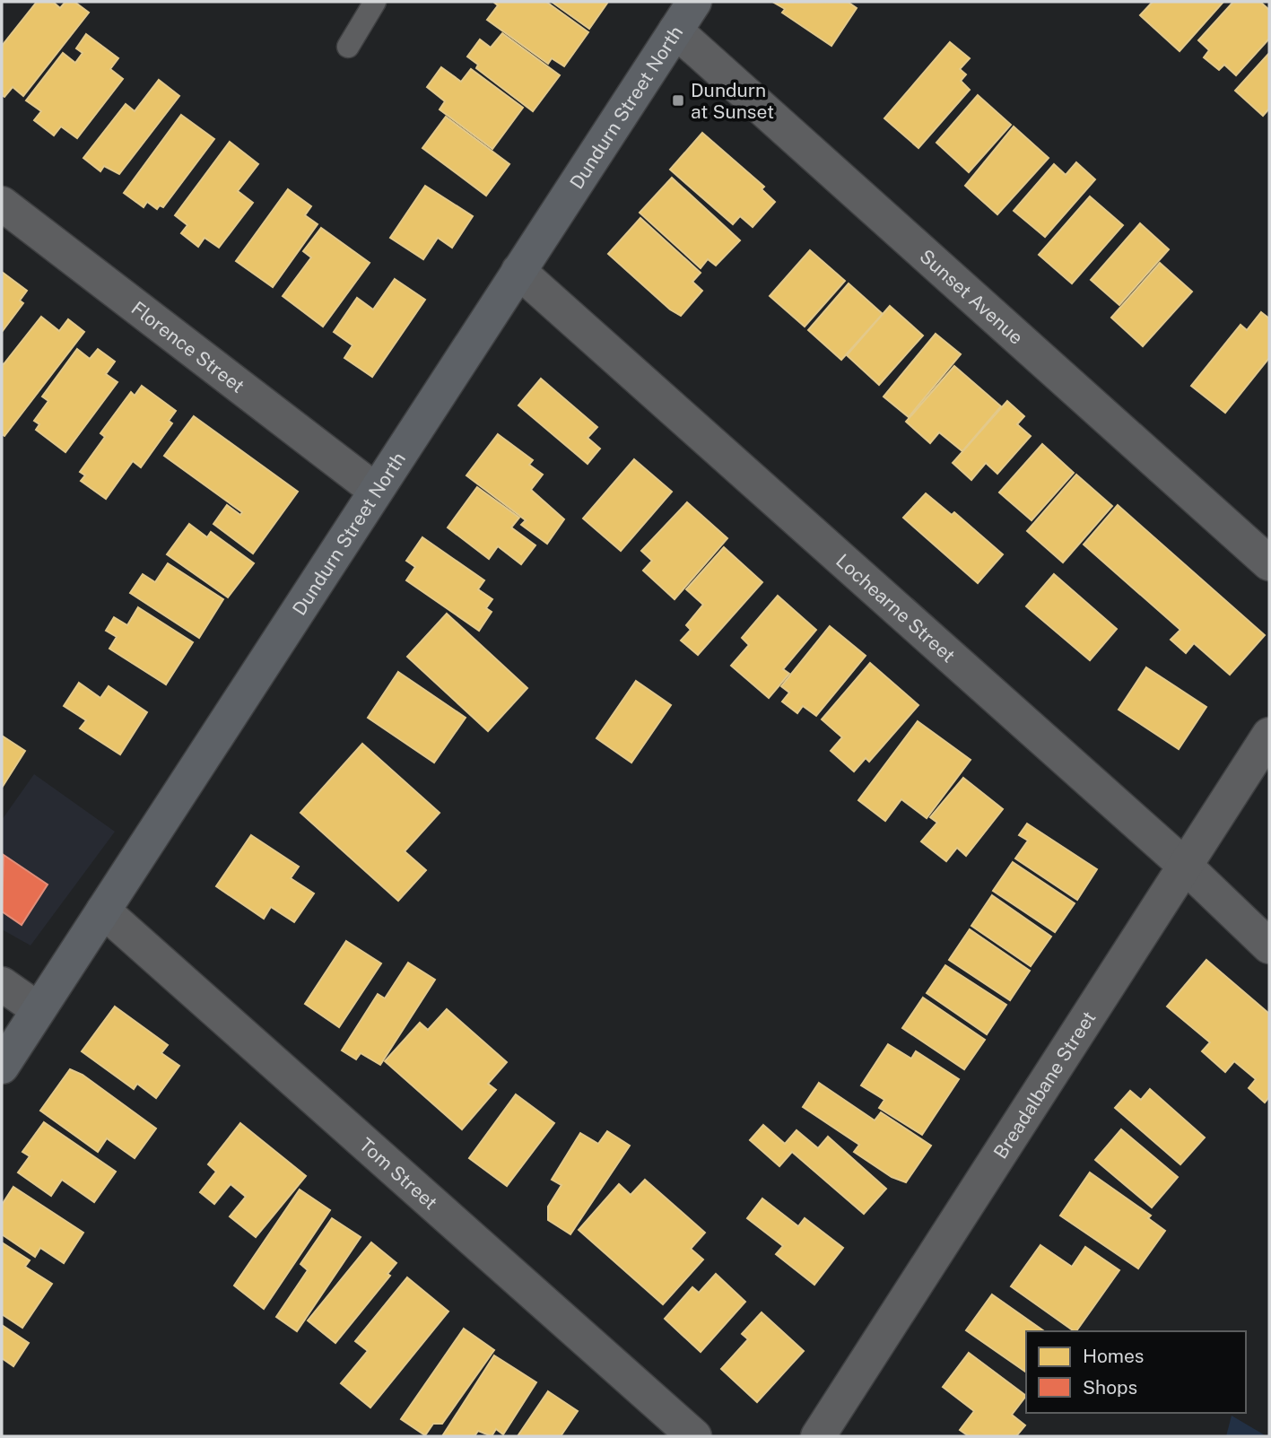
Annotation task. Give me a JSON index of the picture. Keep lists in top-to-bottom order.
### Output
{
  "streets": {
    "main road": ["Dundurn Street North"],
    "street": [
      "Sunset Avenue",
      "Florence Street",
      "Lochearne Street",
      "Breadalbane Street",
      "Tom Street"
    ]
  },
  "crossings": [
    ["Dundurn Street North", "Sunset Avenue"],
    ["Dundurn Street North", "Florence Street"],
    ["Dundurn Street North", "Lochearne Street"],
    ["Dundurn Street North", "Tom Street"],
    ["Lochearne Street", "Breadalbane Street"]
  ],
  "places": {
    "transit": ["Dundurn at Sunset"]
  },
  "legend": ["Homes", "Shops"]
}
